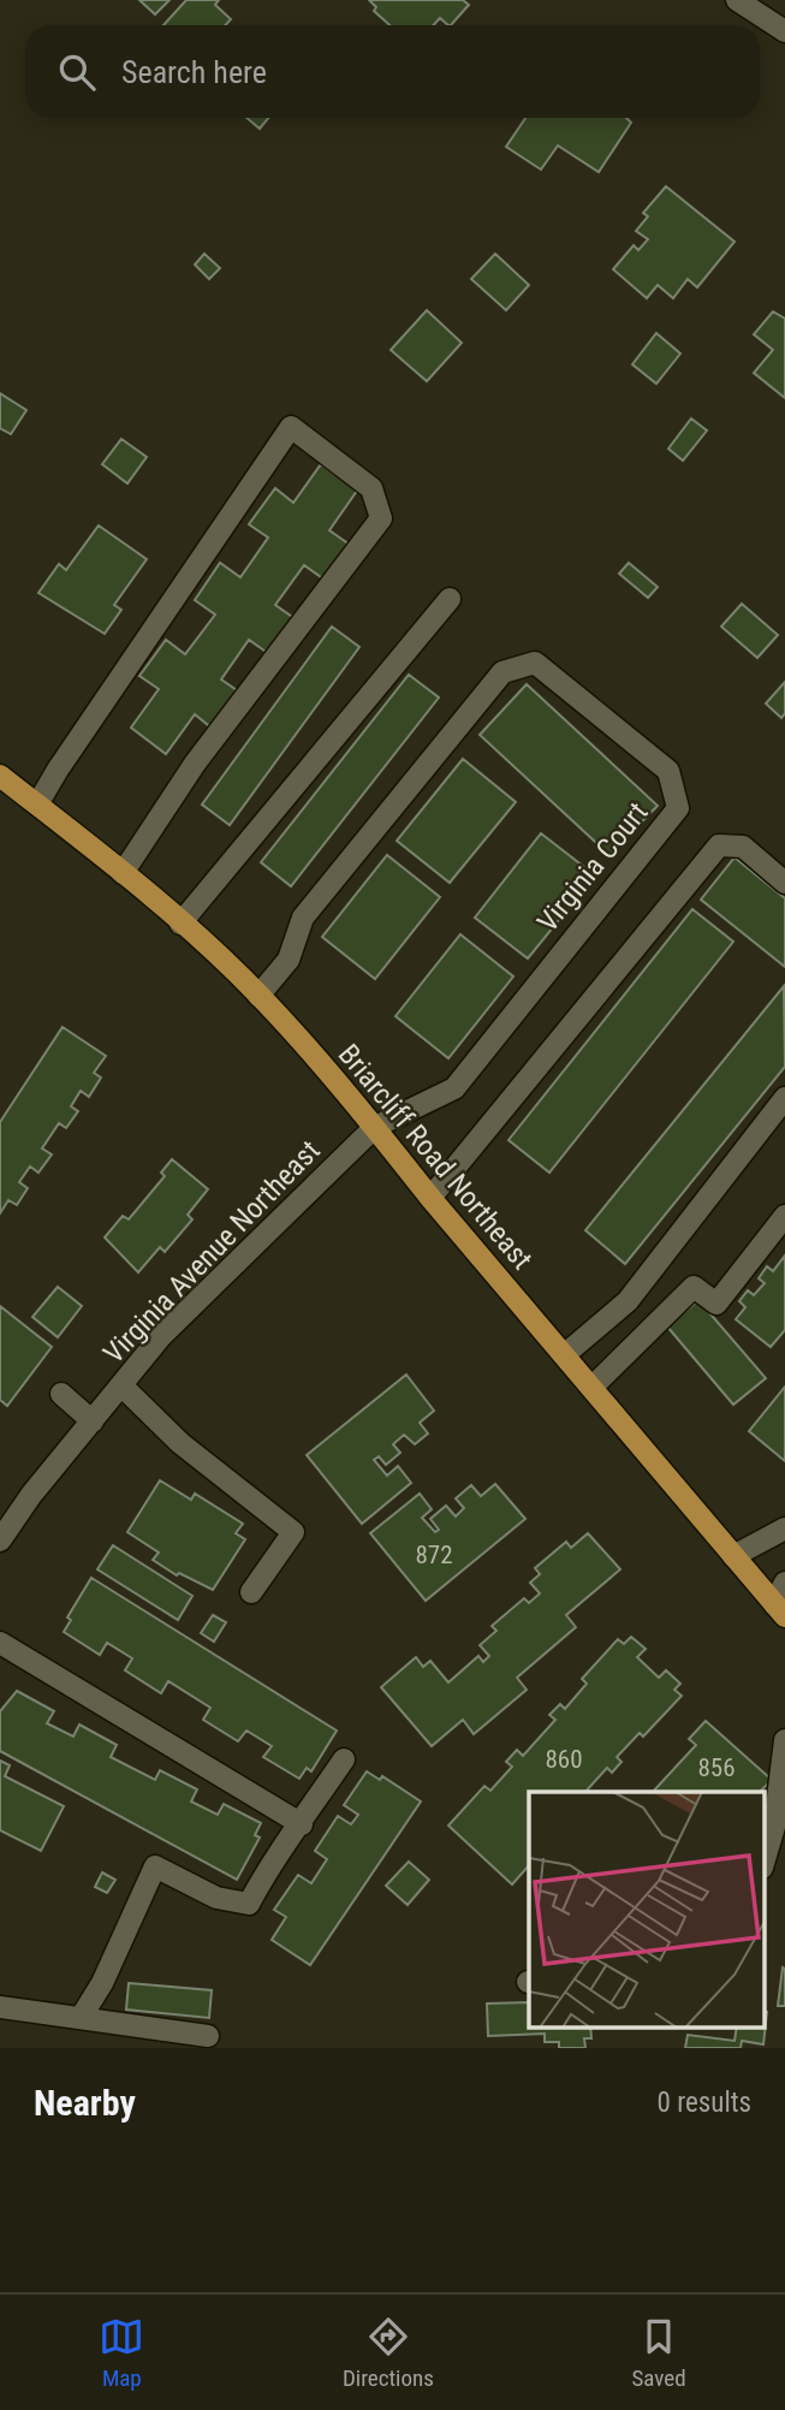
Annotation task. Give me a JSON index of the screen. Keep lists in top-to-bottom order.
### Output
{
  "streets": {
    "main road": ["Briarcliff Road Northeast"],
    "street": ["Virginia Court", "Virginia Avenue Northeast"]
  },
  "crossings": [
    ["Virginia Court", "Briarcliff Road Northeast"],
    ["Virginia Court", "Virginia Avenue Northeast"],
    ["Briarcliff Road Northeast", "Virginia Avenue Northeast"]
  ],
  "house_numbers": ["872", "860", "856"],
  "page": {
    "search": "Search here",
    "heading": ["Nearby", "0 results"],
    "nav": ["Map", "Directions", "Saved"]
  }
}
